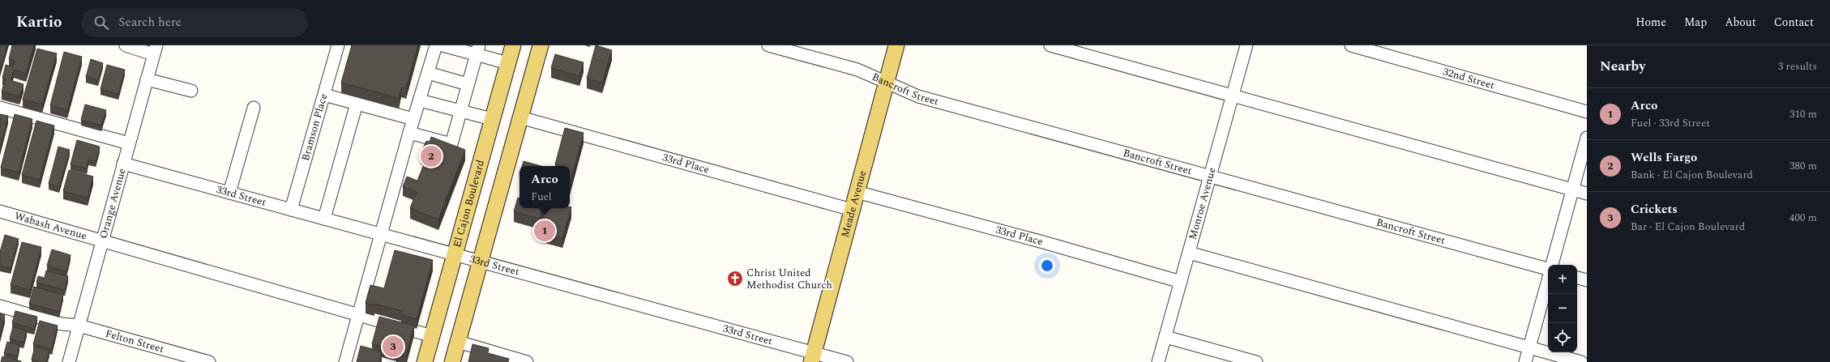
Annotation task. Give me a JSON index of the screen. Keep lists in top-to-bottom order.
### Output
{
  "streets": {
    "main road": ["Meade Avenue", "El Cajon Boulevard"],
    "street": [
      "32nd Street",
      "Bancroft Street",
      "Bramson Place",
      "33rd Place",
      "33rd Street",
      "Orange Avenue",
      "Monroe Avenue",
      "Wabash Avenue",
      "Felton Street"
    ]
  },
  "crossings": [
    ["Bancroft Street", "Meade Avenue"],
    ["Bancroft Street", "Monroe Avenue"],
    ["Bramson Place", "33rd Street"],
    ["33rd Place", "Meade Avenue"],
    ["33rd Place", "Monroe Avenue"],
    ["33rd Street", "Orange Avenue"],
    ["33rd Street", "Meade Avenue"],
    ["33rd Street", "El Cajon Boulevard"],
    ["Orange Avenue", "Wabash Avenue"],
    ["Orange Avenue", "Felton Street"],
    ["El Cajon Boulevard", "Wabash Avenue"]
  ],
  "places": {
    "church": ["Christ United Methodist Church"]
  },
  "page": {
    "header": "Kartio",
    "search": "Search here",
    "nav": [
      "Home",
      "Map",
      "About",
      "Contact"
    ],
    "heading": ["Nearby", "3 results"],
    "list": [
      {
        "mark": "1",
        "name": "Arco",
        "note": "Fuel · 33rd Street",
        "value": "310 m"
      },
      {
        "mark": "2",
        "name": "Wells Fargo",
        "note": "Bank · El Cajon Boulevard",
        "value": "380 m"
      },
      {
        "mark": "3",
        "name": "Crickets",
        "note": "Bar · El Cajon Boulevard",
        "value": "400 m"
      }
    ],
    "pins": ["2", "1", "3"],
    "popup": ["Arco", "Fuel"],
    "map_buttons": ["+", "−"]
  }
}
